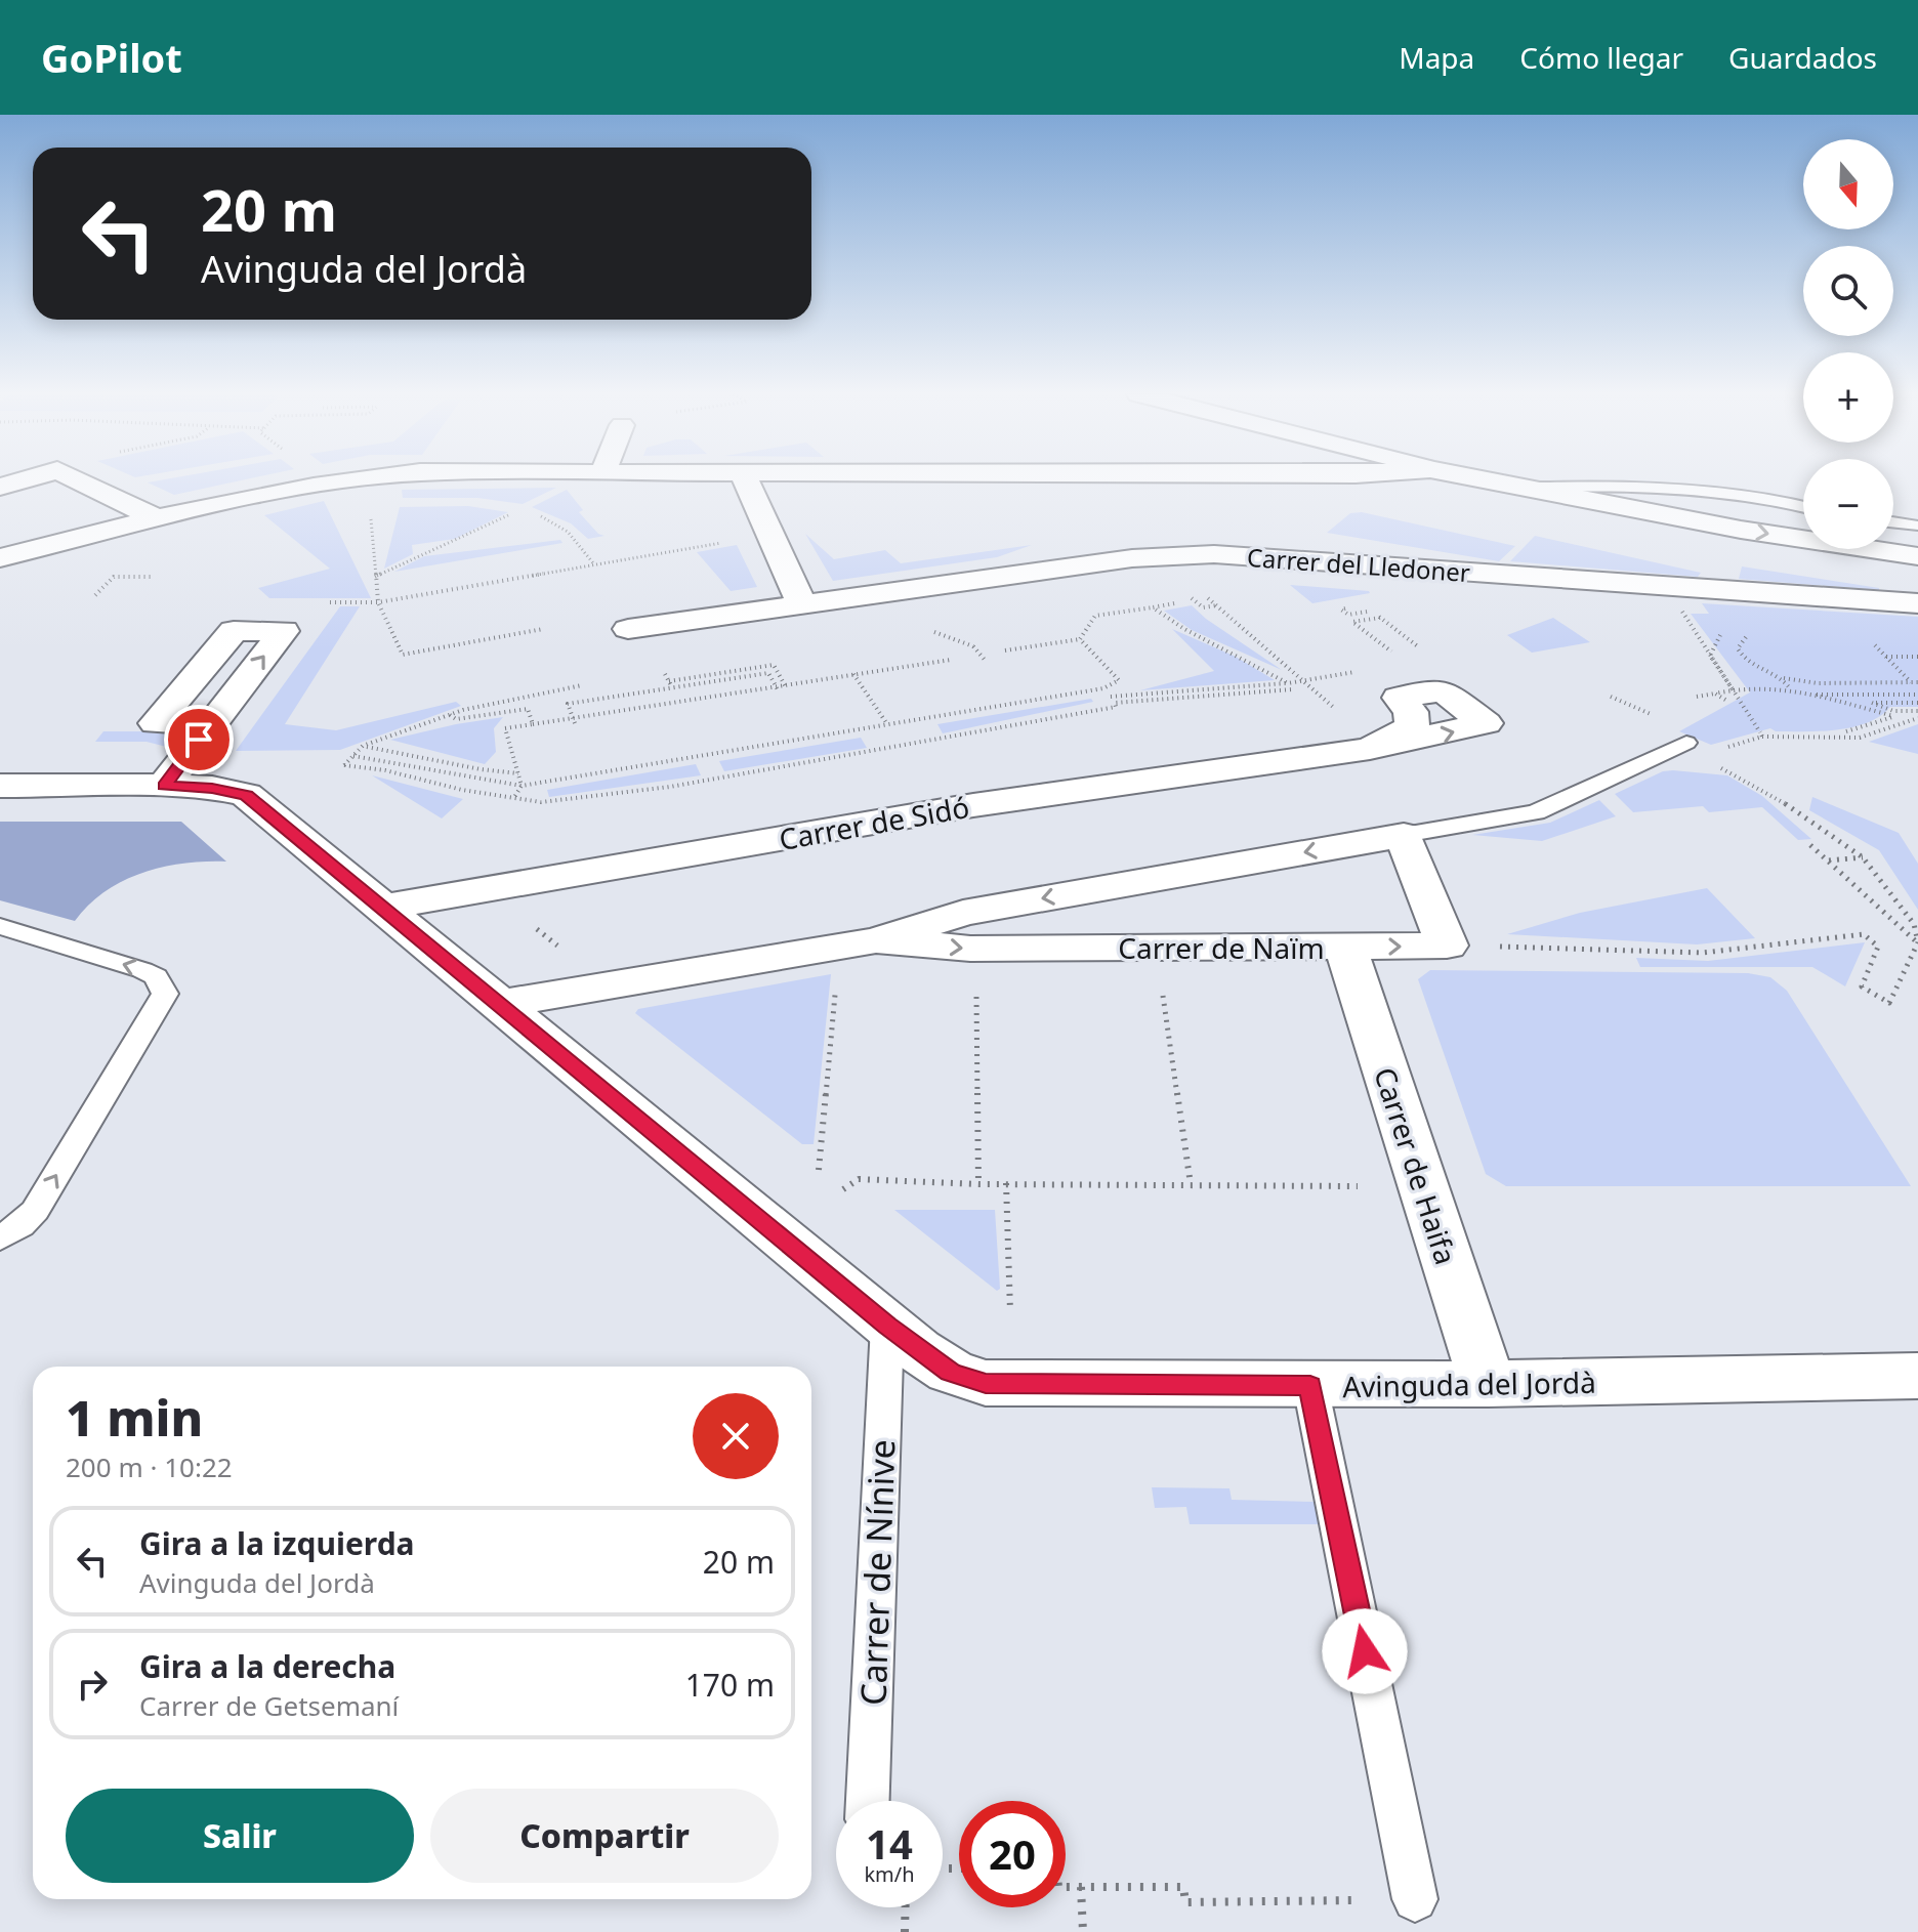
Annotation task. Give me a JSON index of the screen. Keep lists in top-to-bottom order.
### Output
{
  "streets": {
    "street": [
      "Carrer del Lledoner",
      "Carrer de Sidó",
      "Carrer de Naïm",
      "Carrer de Haifa",
      "Avinguda del Jordà"
    ],
    "lane": ["Carrer de Nínive"]
  },
  "crossings": [
    ["Carrer de Sidó", "Avinguda del Jordà"],
    ["Carrer de Naïm", "Carrer de Haifa"],
    ["Carrer de Naïm", "Avinguda del Jordà"],
    ["Carrer de Haifa", "Avinguda del Jordà"],
    ["Avinguda del Jordà", "Carrer de Nínive"]
  ],
  "north": "bottom",
  "page": {
    "header": "GoPilot",
    "nav": ["Mapa", "Cómo llegar", "Guardados"],
    "map_buttons": ["+", "−"],
    "turn": ["20 m", "Avinguda del Jordà"],
    "heading": ["1 min", "200 m · 10:22"],
    "list": [
      {
        "name": "Gira a la izquierda",
        "note": "Avinguda del Jordà",
        "value": "20 m"
      },
      {
        "name": "Gira a la derecha",
        "note": "Carrer de Getsemaní",
        "value": "170 m"
      }
    ],
    "buttons": ["Salir", "Compartir"],
    "speed": "14 km/h",
    "limit": "20"
  }
}
